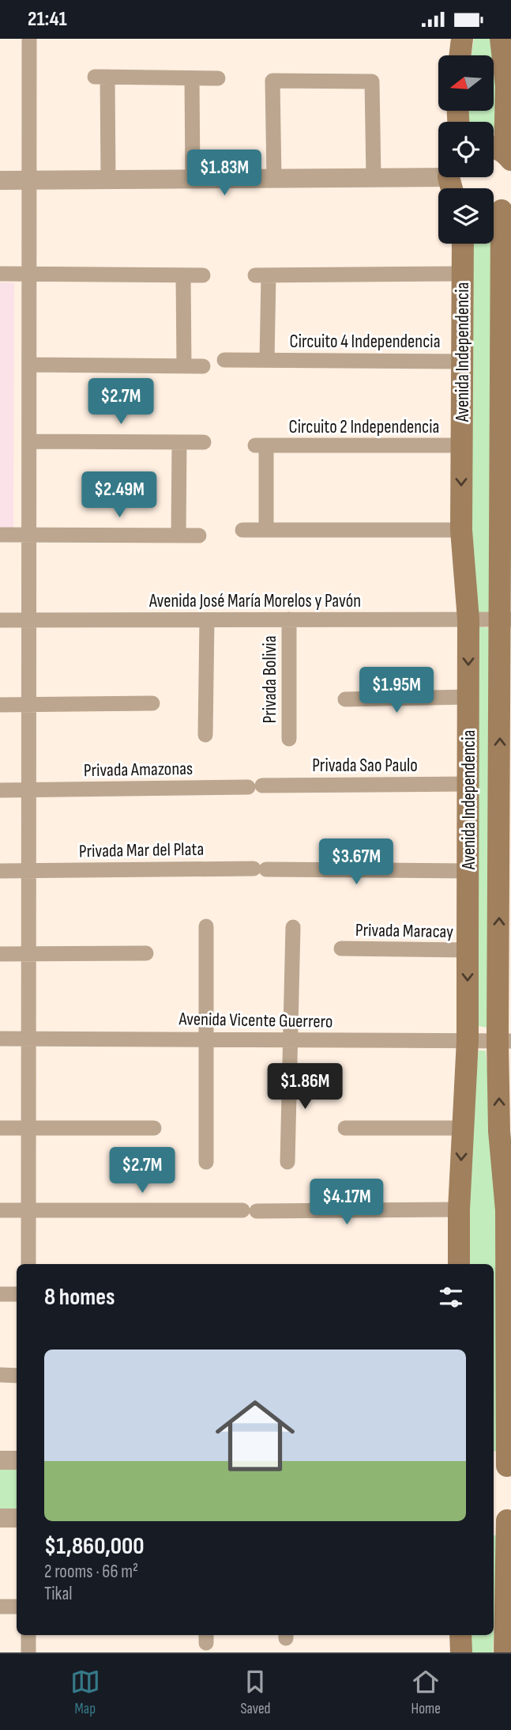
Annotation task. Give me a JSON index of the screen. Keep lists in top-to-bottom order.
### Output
{
  "streets": {
    "main road": ["Avenida Independencia"],
    "street": [
      "Circuito 4 Independencia",
      "Circuito 2 Independencia",
      "Avenida José María Morelos y Pavón",
      "Privada Bolivia",
      "Privada Sao Paulo",
      "Privada Amazonas",
      "Privada Mar del Plata",
      "Privada Maracay",
      "Avenida Vicente Guerrero"
    ]
  },
  "crossings": [
    ["Circuito 4 Independencia", "Avenida Independencia"],
    ["Avenida Independencia", "Circuito 2 Independencia"],
    ["Avenida Independencia", "Avenida José María Morelos y Pavón"],
    ["Avenida Independencia", "Privada Sao Paulo"],
    ["Avenida Independencia", "Privada Mar del Plata"],
    ["Avenida Independencia", "Privada Maracay"],
    ["Avenida Independencia", "Avenida Vicente Guerrero"],
    ["Avenida José María Morelos y Pavón", "Privada Bolivia"],
    ["Privada Sao Paulo", "Privada Amazonas"]
  ],
  "north": "left",
  "page": {
    "status": "21:41",
    "price": [
      "$1.83M",
      "$2.7M",
      "$2.49M",
      "$1.95M",
      "$3.67M",
      "$1.86M",
      "$2.7M",
      "$4.17M"
    ],
    "heading": "8 homes",
    "list": [
      {
        "name": "$1,860,000",
        "note": "2 rooms · 66 m² · Tikal"
      }
    ],
    "tabs": ["Map", "Saved", "Home"]
  }
}
